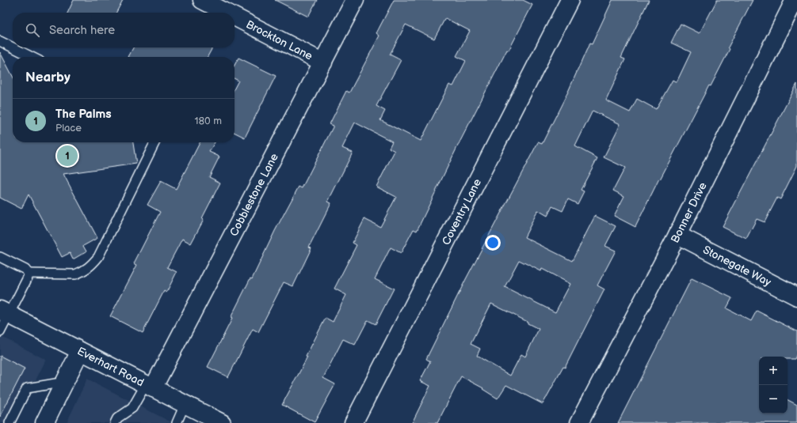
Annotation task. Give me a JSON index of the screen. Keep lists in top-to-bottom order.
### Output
{
  "streets": {
    "street": [
      "Brockton Lane",
      "Cobblestone Lane",
      "Coventry Lane",
      "Bonner Drive",
      "Stonegate Way",
      "Everhart Road"
    ]
  },
  "crossings": [
    ["Brockton Lane", "Cobblestone Lane"],
    ["Cobblestone Lane", "Everhart Road"],
    ["Bonner Drive", "Stonegate Way"]
  ],
  "page": {
    "search": "Search here",
    "heading": "Nearby",
    "list": [
      {
        "mark": "1",
        "name": "The Palms",
        "note": "Place",
        "value": "180 m"
      }
    ],
    "pins": "1",
    "map_buttons": ["+", "−"]
  }
}
